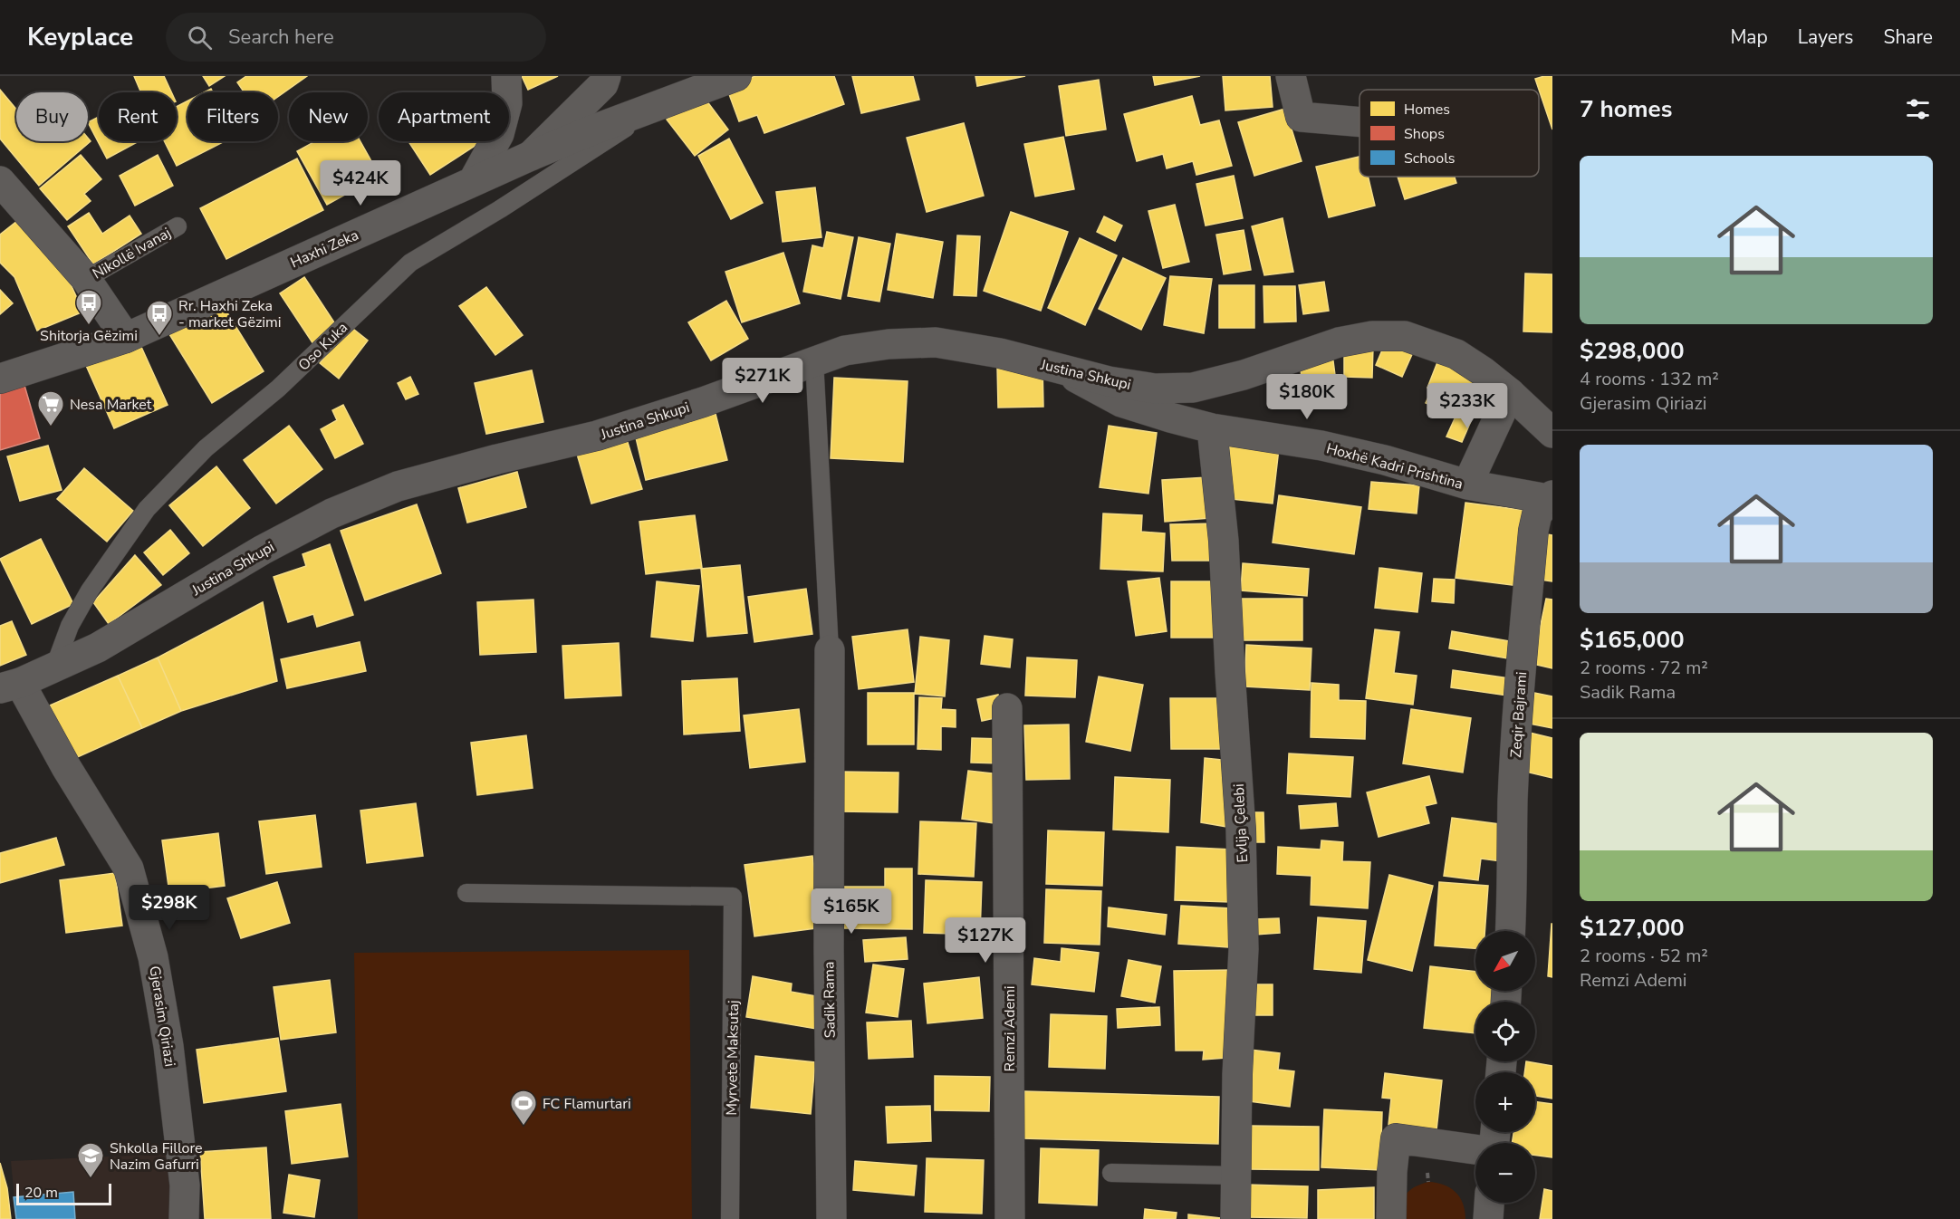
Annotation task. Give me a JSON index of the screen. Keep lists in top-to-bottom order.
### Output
{
  "streets": {
    "street": [
      "Haxhi Zeka",
      "Nikollë Ivanaj",
      "Justina Shkupi",
      "Hoxhë Kadri Prishtina",
      "Zeqir Bajrami",
      "Evlija Çelebi",
      "Sadik Rama",
      "Gjerasim Qiriazi",
      "Remzi Ademi"
    ],
    "lane": ["Oso Kuka", "Myrvete Maksutaj"]
  },
  "crossings": [
    ["Haxhi Zeka", "Nikollë Ivanaj"],
    ["Haxhi Zeka", "Oso Kuka"],
    ["Oso Kuka", "Justina Shkupi"],
    ["Justina Shkupi", "Hoxhë Kadri Prishtina"],
    ["Justina Shkupi", "Gjerasim Qiriazi"],
    ["Hoxhë Kadri Prishtina", "Zeqir Bajrami"],
    ["Hoxhë Kadri Prishtina", "Evlija Çelebi"]
  ],
  "places": {
    "bus stop": ["Shitorja Gëzimi", "Rr. Haxhi Zeka - market Gëzimi"],
    "supermarket": ["Nesa Market"],
    "sports": ["FC Flamurtari"],
    "school or university": ["Shkolla Fillore Nazim Gafurri"]
  },
  "legend": ["Homes", "Shops", "Schools"],
  "scale_bar": "20 m",
  "north": "bottom left",
  "page": {
    "header": "Keyplace",
    "search": "Search here",
    "nav": ["Map", "Layers", "Share"],
    "heading": "7 homes",
    "chip": [
      "Buy",
      "Rent",
      "Filters",
      "New",
      "Apartment"
    ],
    "list": [
      {
        "name": "$298,000",
        "note": "4 rooms · 132 m² · Gjerasim Qiriazi"
      },
      {
        "name": "$165,000",
        "note": "2 rooms · 72 m² · Sadik Rama"
      },
      {
        "name": "$127,000",
        "note": "2 rooms · 52 m² · Remzi Ademi"
      }
    ],
    "price": [
      "$424K",
      "$271K",
      "$180K",
      "$233K",
      "$298K",
      "$165K",
      "$127K"
    ],
    "map_buttons": ["+", "−"],
    "scale": "20 m"
  }
}
